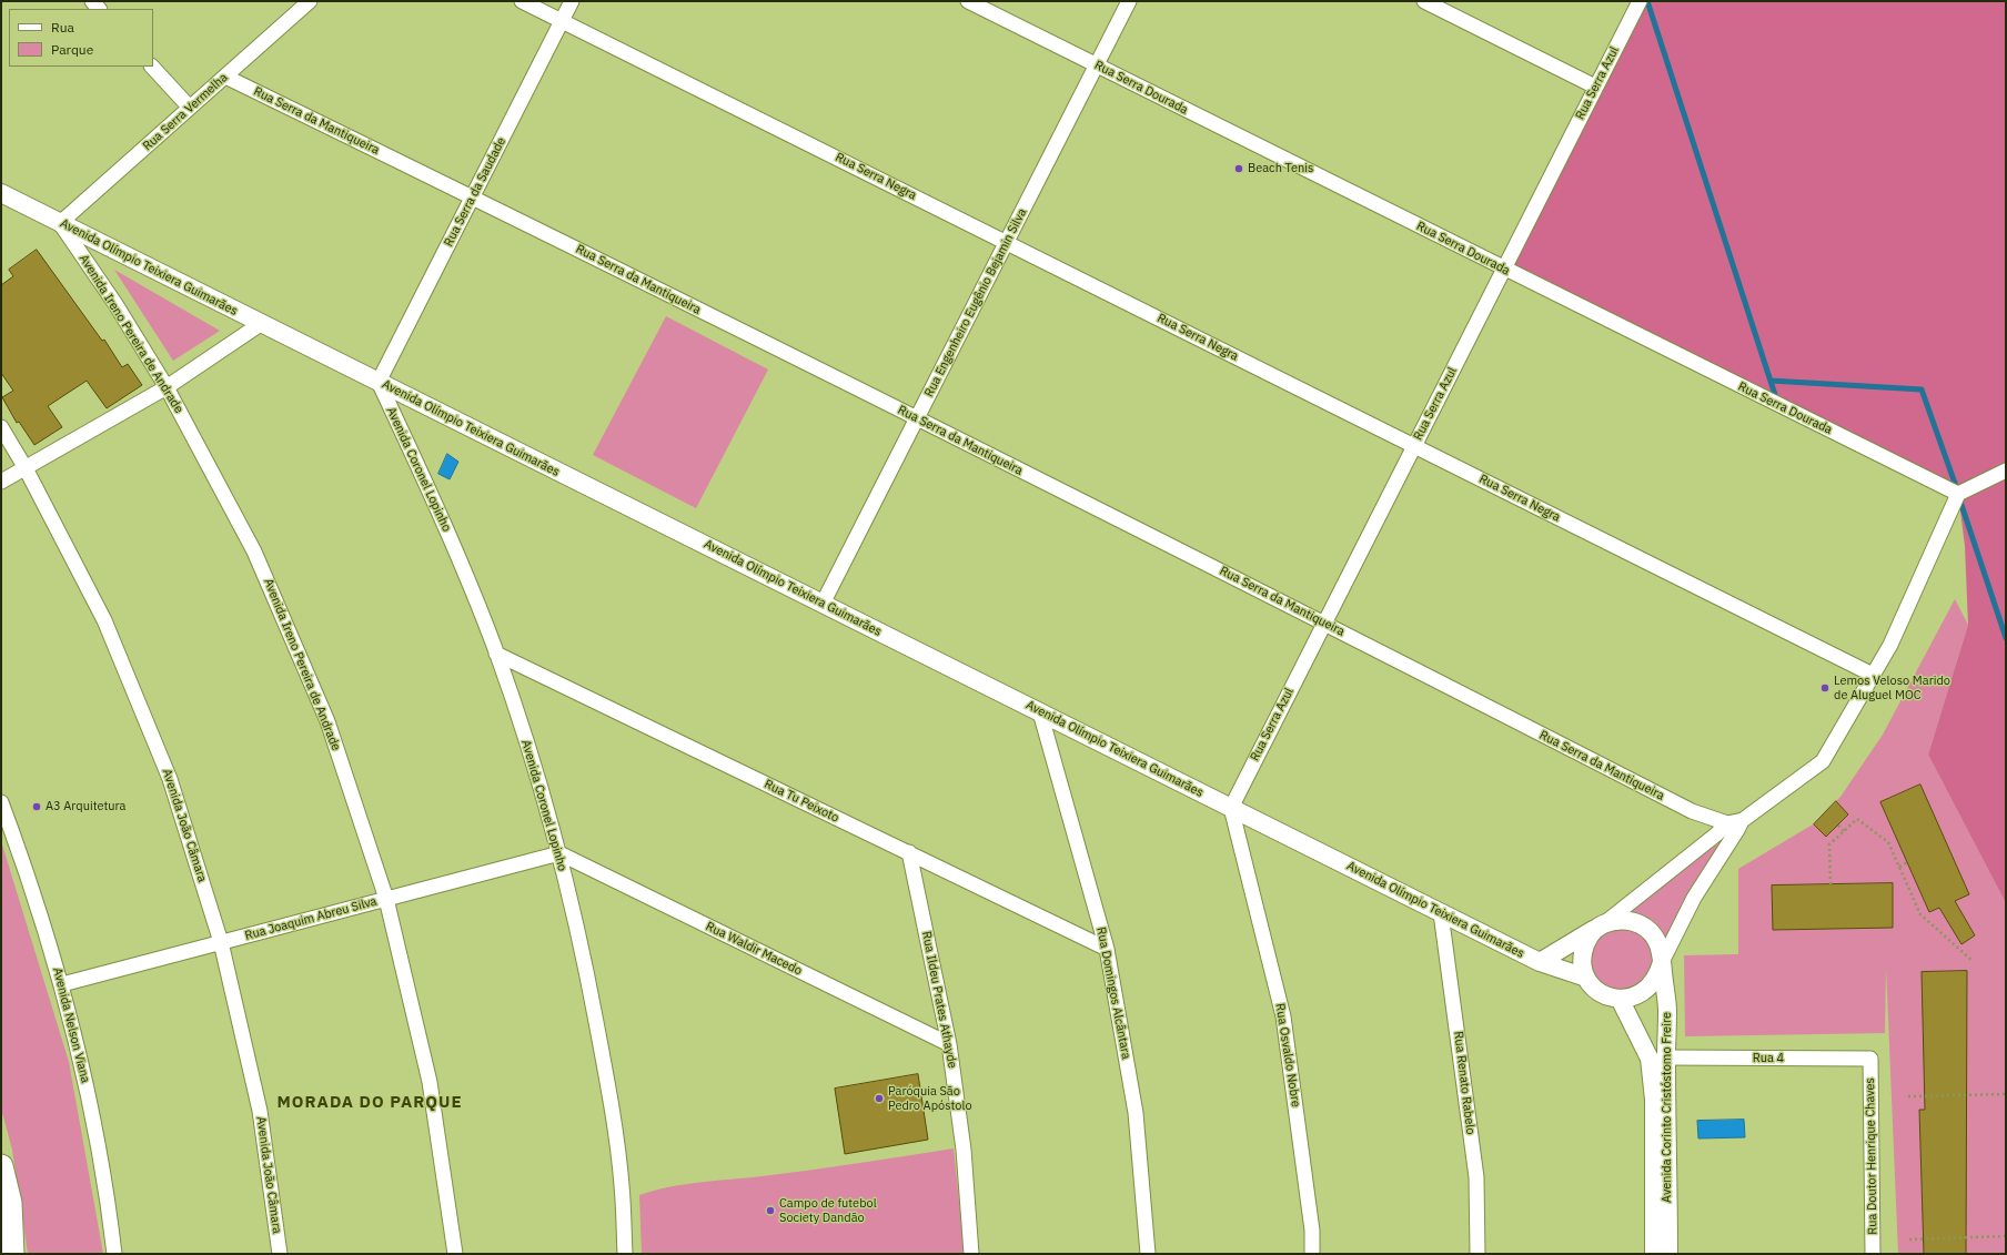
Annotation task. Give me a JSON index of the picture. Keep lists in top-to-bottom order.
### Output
{
  "streets": {
    "street": [
      "Rua Serra Azul",
      "Rua Serra Dourada",
      "Rua Serra Vermelha",
      "Rua Serra da Mantiqueira",
      "Rua Serra Negra",
      "Rua Serra da Saudade",
      "Avenida Olímpio Teixiera Guimarães",
      "Rua Engenheiro Eugênio Bejamin Silva",
      "Avenida Ireno Pereira de Andrade",
      "Avenida Coronel Lopinho",
      "Rua Tu Peixoto",
      "Avenida João Câmara",
      "Rua Joaquim Abreu Silva",
      "Rua Waldir Macedo",
      "Rua Domingos Alcântara",
      "Rua Ildeu Prates Athayde",
      "Avenida Nelson Viana",
      "Rua Osvaldo Nobre",
      "Rua 4",
      "Rua Renato Rabelo",
      "Avenida Corinto Cristóstomo Freire",
      "Rua Doutor Henrique Chaves"
    ]
  },
  "crossings": [
    ["Rua Serra Azul", "Rua Serra Dourada"],
    ["Rua Serra Azul", "Rua Serra da Mantiqueira"],
    ["Rua Serra Azul", "Rua Serra Negra"],
    ["Rua Serra Azul", "Avenida Olímpio Teixiera Guimarães"],
    ["Rua Serra Azul", "Rua Osvaldo Nobre"],
    ["Rua Serra Dourada", "Rua Engenheiro Eugênio Bejamin Silva"],
    ["Rua Serra Vermelha", "Rua Serra da Mantiqueira"],
    ["Rua Serra Vermelha", "Avenida Olímpio Teixiera Guimarães"],
    ["Rua Serra Vermelha", "Avenida Ireno Pereira de Andrade"],
    ["Rua Serra da Mantiqueira", "Rua Serra da Saudade"],
    ["Rua Serra da Mantiqueira", "Rua Engenheiro Eugênio Bejamin Silva"],
    ["Rua Serra Negra", "Rua Serra da Saudade"],
    ["Rua Serra Negra", "Rua Engenheiro Eugênio Bejamin Silva"],
    ["Rua Serra da Saudade", "Avenida Olímpio Teixiera Guimarães"],
    ["Rua Serra da Saudade", "Avenida Coronel Lopinho"],
    ["Avenida Olímpio Teixiera Guimarães", "Rua Engenheiro Eugênio Bejamin Silva"],
    ["Avenida Olímpio Teixiera Guimarães", "Avenida Ireno Pereira de Andrade"],
    ["Avenida Olímpio Teixiera Guimarães", "Avenida Coronel Lopinho"],
    ["Avenida Olímpio Teixiera Guimarães", "Rua Domingos Alcântara"],
    ["Avenida Olímpio Teixiera Guimarães", "Rua Osvaldo Nobre"],
    ["Avenida Olímpio Teixiera Guimarães", "Rua Renato Rabelo"],
    ["Avenida Olímpio Teixiera Guimarães", "Avenida Corinto Cristóstomo Freire"],
    ["Avenida Ireno Pereira de Andrade", "Rua Joaquim Abreu Silva"],
    ["Avenida Coronel Lopinho", "Rua Tu Peixoto"],
    ["Avenida Coronel Lopinho", "Rua Joaquim Abreu Silva"],
    ["Avenida Coronel Lopinho", "Rua Waldir Macedo"],
    ["Rua Tu Peixoto", "Rua Domingos Alcântara"],
    ["Rua Tu Peixoto", "Rua Ildeu Prates Athayde"],
    ["Avenida João Câmara", "Rua Joaquim Abreu Silva"],
    ["Rua Joaquim Abreu Silva", "Rua Waldir Macedo"],
    ["Rua Joaquim Abreu Silva", "Avenida Nelson Viana"],
    ["Rua Waldir Macedo", "Rua Ildeu Prates Athayde"],
    ["Rua 4", "Avenida Corinto Cristóstomo Freire"],
    ["Rua 4", "Rua Doutor Henrique Chaves"]
  ],
  "districts": ["MORADA DO PARQUE"],
  "places": [
    "Beach Tenis",
    "Lemos Veloso Marido de Aluguel MOC",
    "A3 Arquitetura",
    "Paróquia São Pedro Apóstolo",
    "Campo de futebol Society Dandão"
  ],
  "legend": ["Rua", "Parque"]
}
